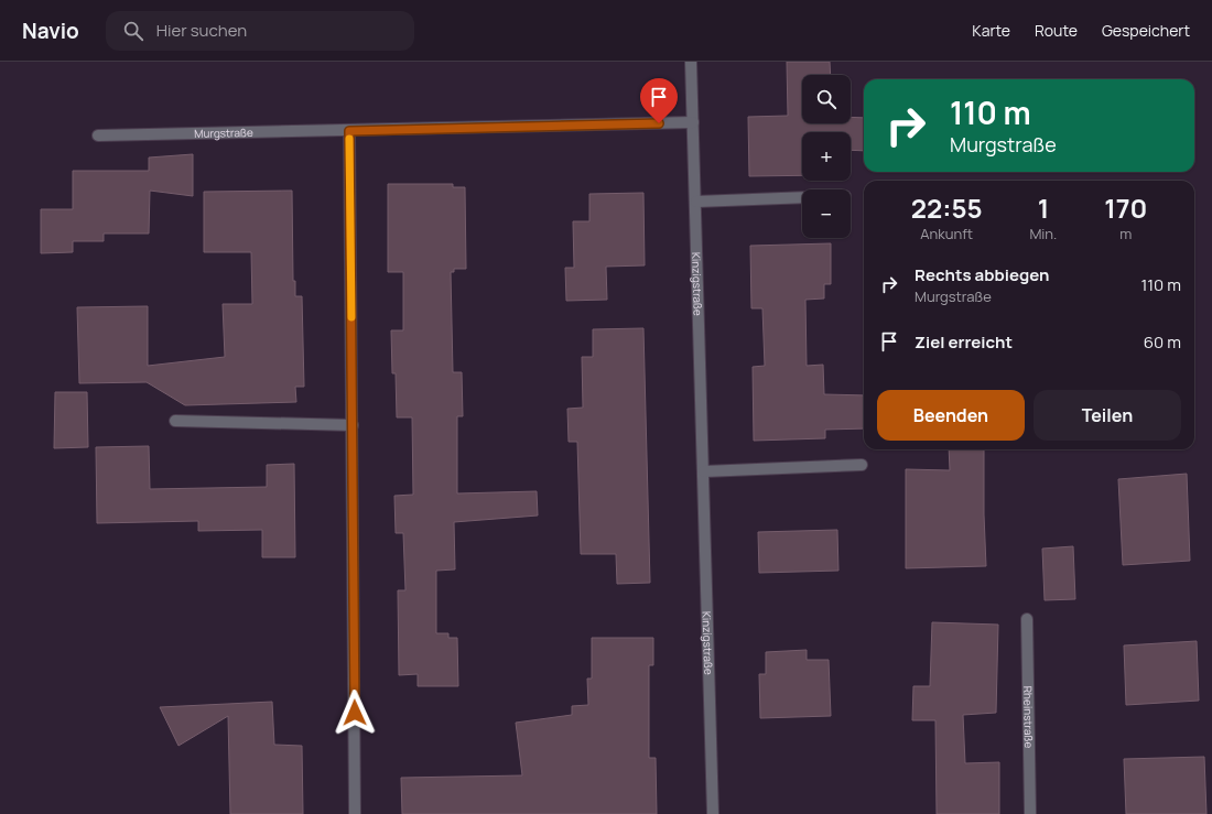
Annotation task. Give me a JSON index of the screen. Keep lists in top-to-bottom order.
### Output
{
  "streets": {
    "street": ["Murgstraße", "Kinzigstraße", "Rheinstraße"]
  },
  "crossings": [
    ["Murgstraße", "Kinzigstraße"]
  ],
  "page": {
    "header": "Navio",
    "search": "Hier suchen",
    "nav": ["Karte", "Route", "Gespeichert"],
    "map_buttons": ["+", "−"],
    "turn": ["110 m", "Murgstraße"],
    "eta": [
      "22:55",
      "Ankunft",
      "1",
      "Min.",
      "170",
      "m"
    ],
    "list": [
      {
        "name": "Rechts abbiegen",
        "note": "Murgstraße",
        "value": "110 m"
      },
      {
        "name": "Ziel erreicht",
        "value": "60 m"
      }
    ],
    "buttons": ["Beenden", "Teilen"]
  }
}
